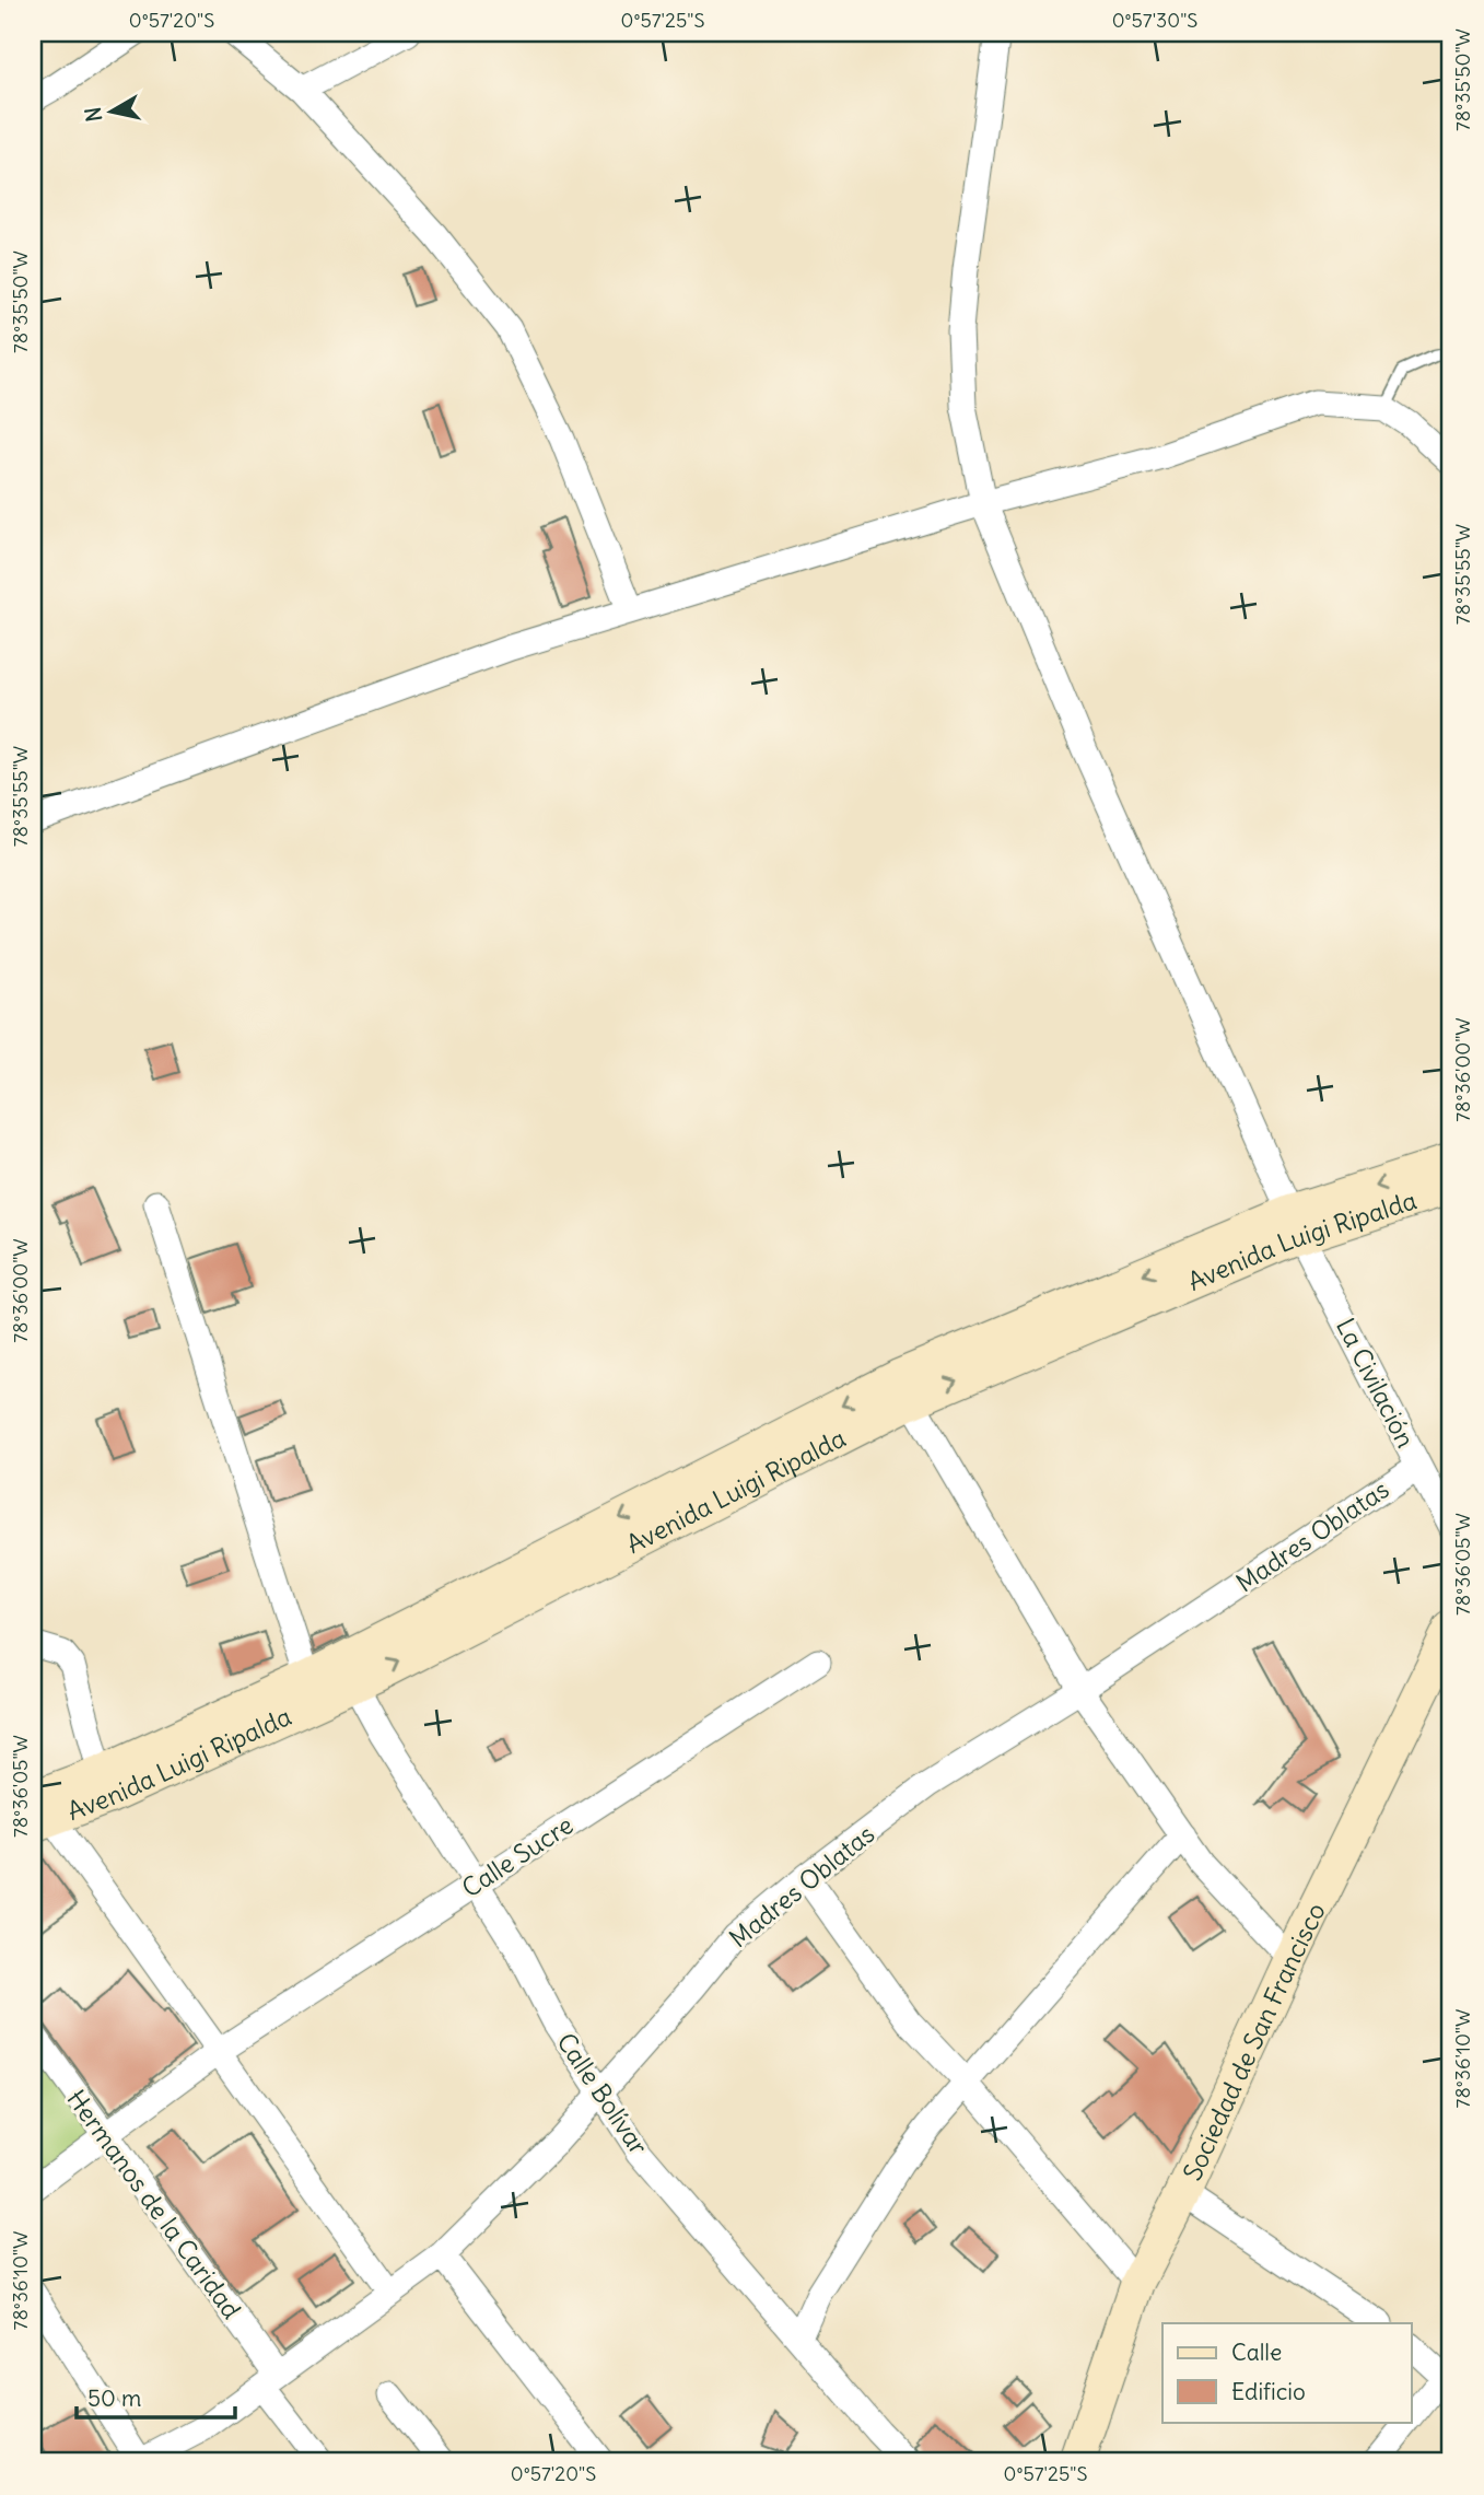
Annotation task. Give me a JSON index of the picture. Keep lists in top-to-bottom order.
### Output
{
  "streets": {
    "street": [
      "Avenida Luigi Ripalda",
      "La Civilación",
      "Madres Oblatas",
      "Calle Sucre",
      "Sociedad de San Francisco",
      "Calle Bolívar",
      "Hermanos de la Caridad"
    ]
  },
  "crossings": [
    ["Avenida Luigi Ripalda", "La Civilación"],
    ["Avenida Luigi Ripalda", "Calle Bolívar"],
    ["La Civilación", "Madres Oblatas"],
    ["Madres Oblatas", "Calle Bolívar"],
    ["Madres Oblatas", "Hermanos de la Caridad"],
    ["Calle Sucre", "Calle Bolívar"],
    ["Calle Sucre", "Hermanos de la Caridad"]
  ],
  "legend": ["Calle", "Edificio"],
  "scale_bar": "50 m",
  "north": "left",
  "coordinates": [
    "0°57'20\"S",
    "0°57'25\"S",
    "0°57'30\"S",
    "78°35'50\"W",
    "78°35'55\"W",
    "78°36'00\"W",
    "78°36'05\"W",
    "78°36'10\"W"
  ]
}
